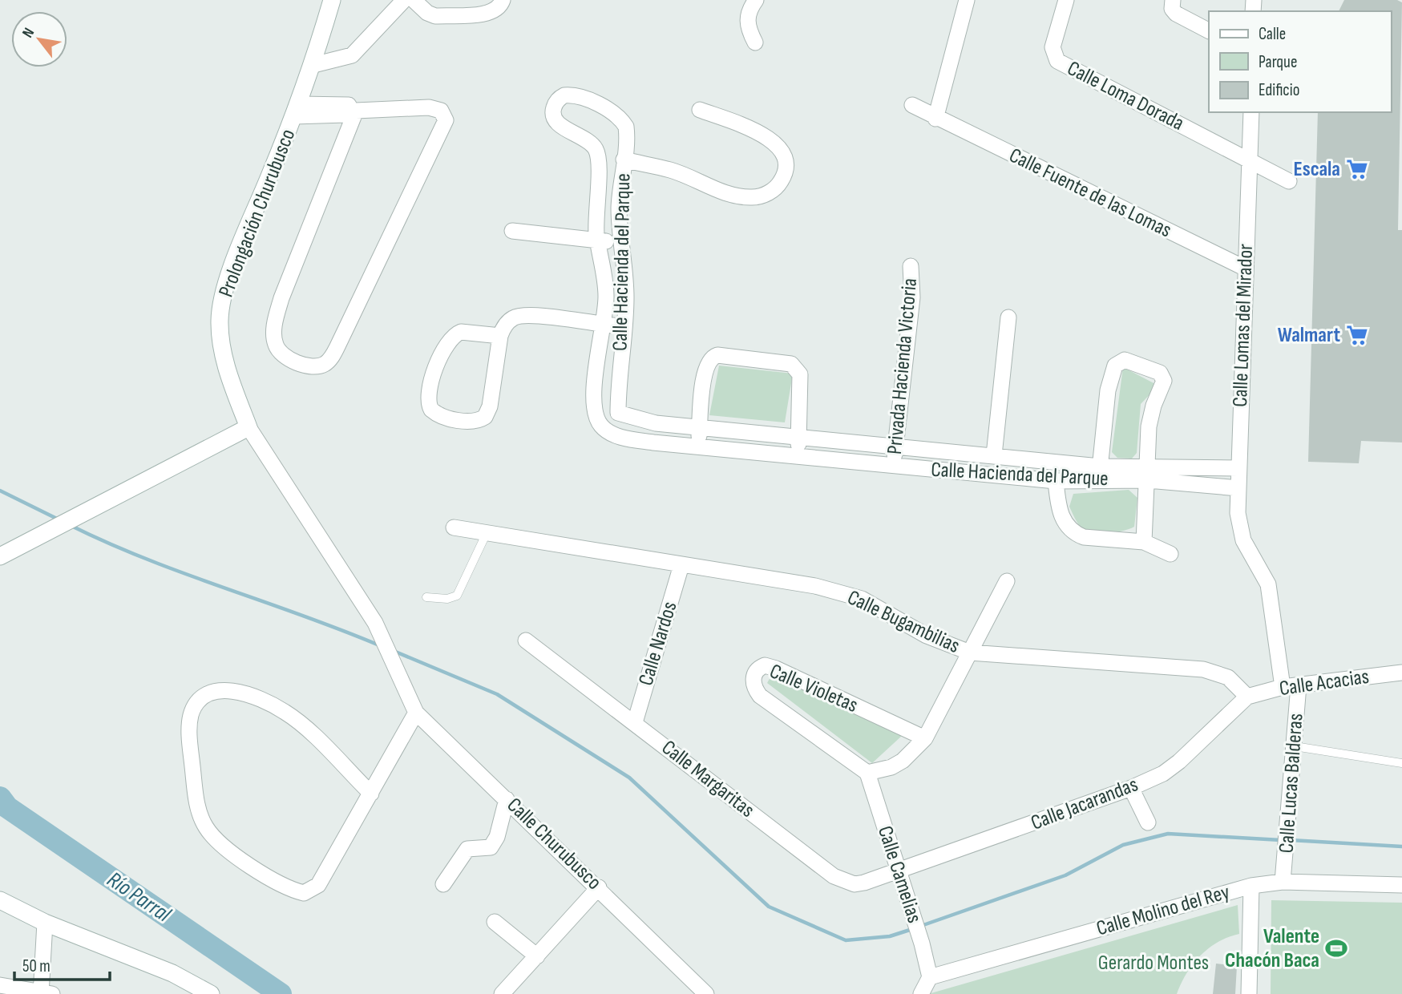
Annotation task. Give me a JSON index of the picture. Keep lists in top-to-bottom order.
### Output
{
  "streets": {
    "main road": ["Prolongación Churubusco"],
    "street": [
      "Calle Loma Dorada",
      "Calle Fuente de las Lomas",
      "Calle Hacienda del Parque",
      "Calle Lomas del Mirador",
      "Privada Hacienda Victoria",
      "Calle Bugambilias",
      "Calle Nardos",
      "Calle Acacias",
      "Calle Violetas",
      "Calle Margaritas",
      "Calle Lucas Balderas",
      "Calle Jacarandas",
      "Calle Churubusco",
      "Calle Camelias",
      "Calle Molino del Rey"
    ]
  },
  "crossings": [
    ["Calle Loma Dorada", "Calle Lomas del Mirador"],
    ["Calle Fuente de las Lomas", "Calle Lomas del Mirador"],
    ["Prolongación Churubusco", "Calle Churubusco"],
    ["Calle Hacienda del Parque", "Calle Lomas del Mirador"],
    ["Calle Hacienda del Parque", "Privada Hacienda Victoria"],
    ["Calle Lomas del Mirador", "Calle Lucas Balderas"],
    ["Calle Bugambilias", "Calle Nardos"],
    ["Calle Bugambilias", "Calle Acacias"],
    ["Calle Bugambilias", "Calle Jacarandas"],
    ["Calle Nardos", "Calle Margaritas"],
    ["Calle Acacias", "Calle Lucas Balderas"],
    ["Calle Acacias", "Calle Jacarandas"],
    ["Calle Violetas", "Calle Camelias"],
    ["Calle Margaritas", "Calle Jacarandas"],
    ["Calle Margaritas", "Calle Camelias"],
    ["Calle Lucas Balderas", "Calle Molino del Rey"],
    ["Calle Jacarandas", "Calle Camelias"],
    ["Calle Camelias", "Calle Molino del Rey"]
  ],
  "water": ["Río Parral"],
  "parks": ["Gerardo Montes"],
  "places": {
    "supermarket": ["Escala", "Walmart"],
    "sports": ["Valente Chacón Baca"]
  },
  "legend": ["Calle", "Parque", "Edificio"],
  "scale_bar": "50 m",
  "north": "top left"
}
